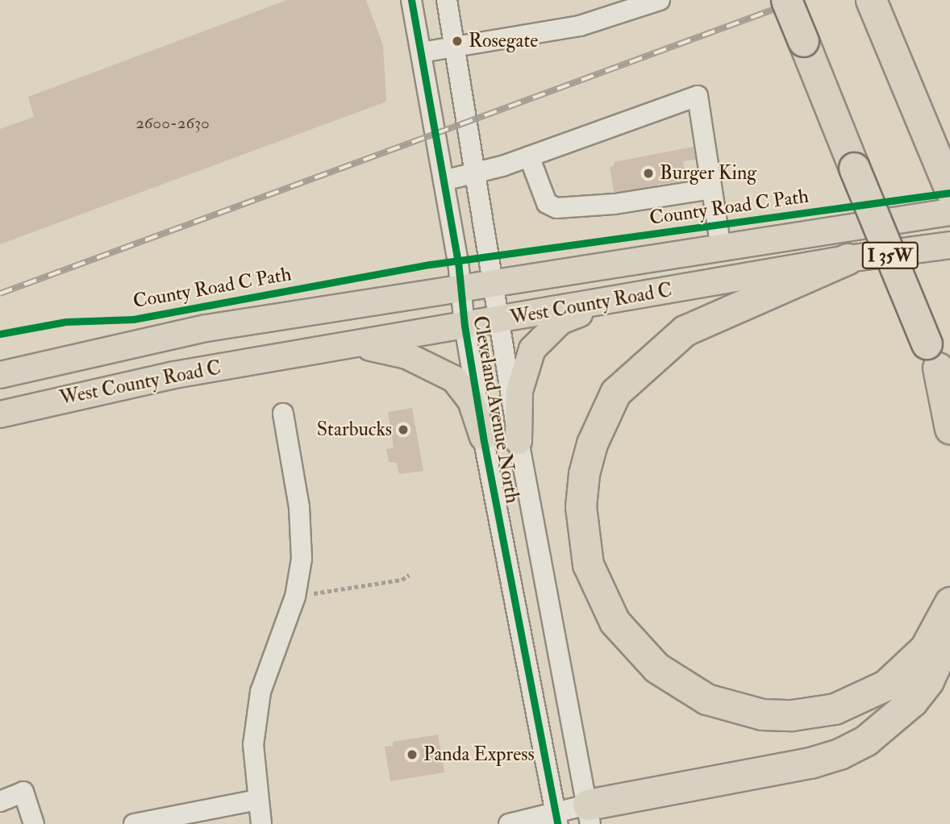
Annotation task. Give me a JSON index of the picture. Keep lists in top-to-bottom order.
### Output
{
  "streets": {
    "highway": ["I 35W"],
    "main road": ["West County Road C"],
    "street": ["Cleveland Avenue North"],
    "cycle path": ["County Road C Path"]
  },
  "crossings": [
    ["West County Road C", "Cleveland Avenue North"]
  ],
  "places": [
    "Rosegate",
    "Burger King",
    "Starbucks",
    "Panda Express"
  ],
  "house_numbers": ["2600-2630"]
}
